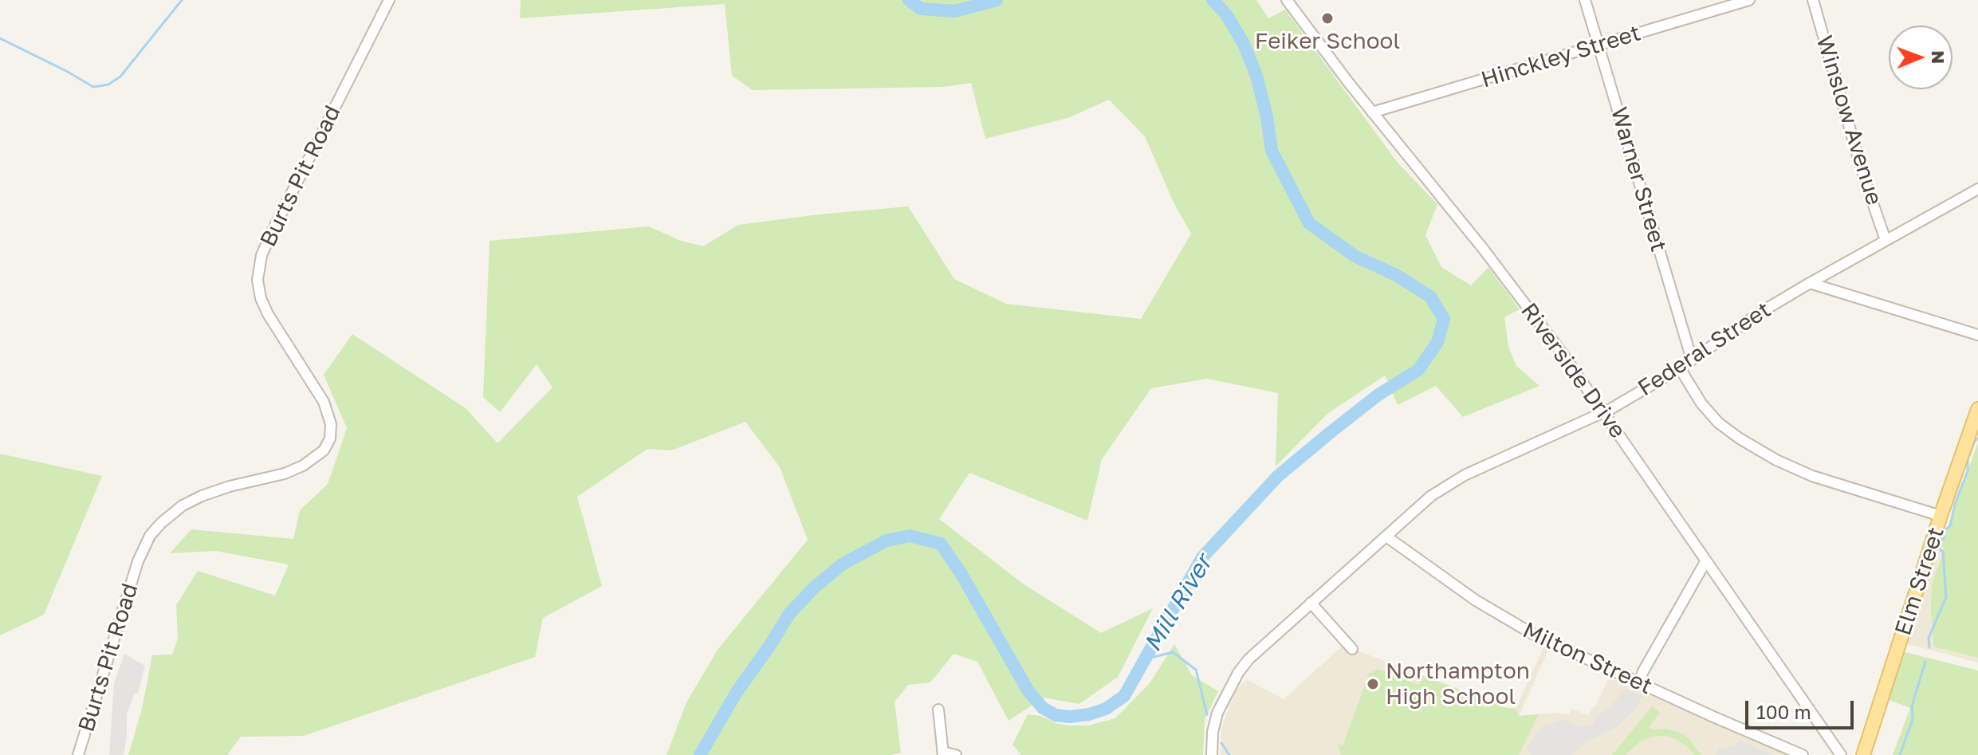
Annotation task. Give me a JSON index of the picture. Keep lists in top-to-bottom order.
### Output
{
  "streets": {
    "main road": ["Elm Street"],
    "street": [
      "Hinckley Street",
      "Winslow Avenue",
      "Burts Pit Road",
      "Warner Street",
      "Federal Street",
      "Riverside Drive",
      "Milton Street"
    ]
  },
  "crossings": [
    ["Hinckley Street", "Warner Street"],
    ["Hinckley Street", "Riverside Drive"],
    ["Winslow Avenue", "Federal Street"],
    ["Warner Street", "Federal Street"],
    ["Federal Street", "Riverside Drive"],
    ["Federal Street", "Milton Street"]
  ],
  "water": ["Mill River"],
  "places": ["Feiker School", "Northampton High School"],
  "scale_bar": "100 m",
  "north": "right"
}
